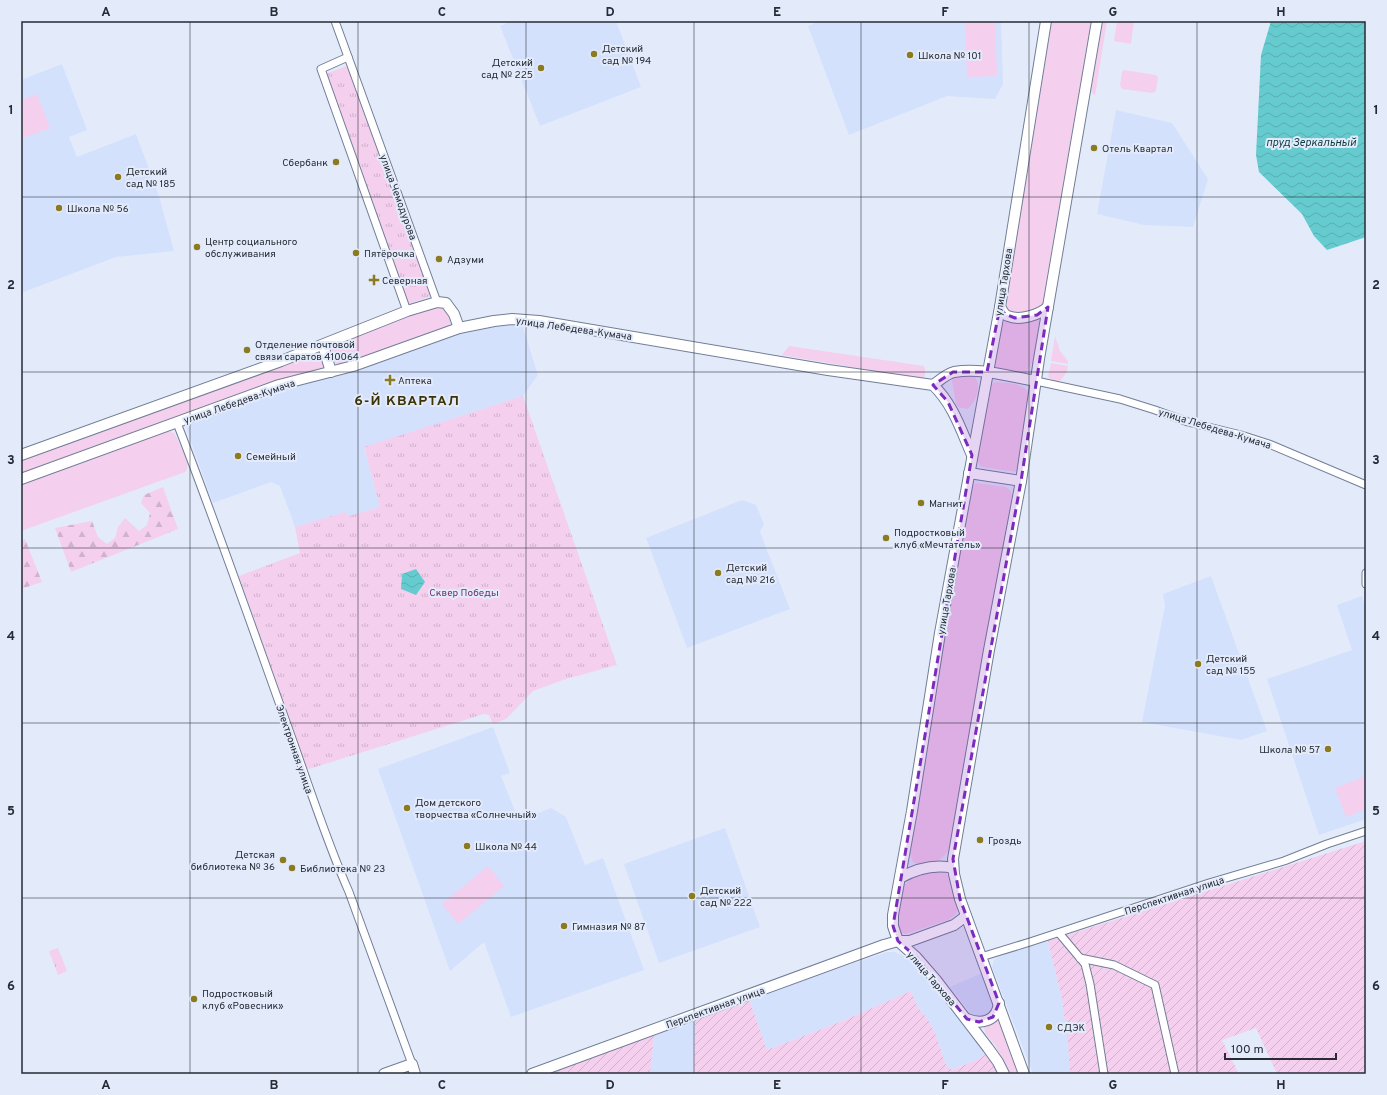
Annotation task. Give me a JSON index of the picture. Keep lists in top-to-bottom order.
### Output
{
  "streets": {
    "main road": [
      "улица Тархова",
      "улица Лебедева-Кумача",
      "Электронная улица",
      "Перспективная улица"
    ],
    "street": ["улица Чемодурова"]
  },
  "crossings": [
    ["улица Тархова", "Перспективная улица"],
    ["улица Лебедева-Кумача", "Электронная улица"]
  ],
  "districts": ["6-Й КВАРТАЛ"],
  "water": ["пруд Зеркальный"],
  "parks": ["Сквер Победы"],
  "places": {
    "other": [
      "Детский сад № 194",
      "Школа № 101",
      "Детский сад № 225",
      "Отель Квартал",
      "Сбербанк",
      "Детский сад № 185",
      "Школа № 56",
      "Центр социального обслуживания",
      "Пятёрочка",
      "Адзуми",
      "Отделение почтовой связи саратов 410064",
      "Семейный",
      "Магнит",
      "Подростковый клуб «Мечтатель»",
      "Детский сад № 216",
      "Детский сад № 155",
      "Школа № 57",
      "Дом детского творчества «Солнечный»",
      "Гроздь",
      "Школа № 44",
      "Детская библиотека № 36",
      "Библиотека № 23",
      "Детский сад № 222",
      "Гимназия № 87",
      "Подростковый клуб «Ровесник»",
      "СДЭК"
    ],
    "health": ["Северная", "Аптека"]
  },
  "scale_bar": "100 m",
  "grid": {
    "columns": [
      "A",
      "B",
      "C",
      "D",
      "E",
      "F",
      "G",
      "H"
    ],
    "rows": [
      "1",
      "2",
      "3",
      "4",
      "5",
      "6"
    ]
  }
}
